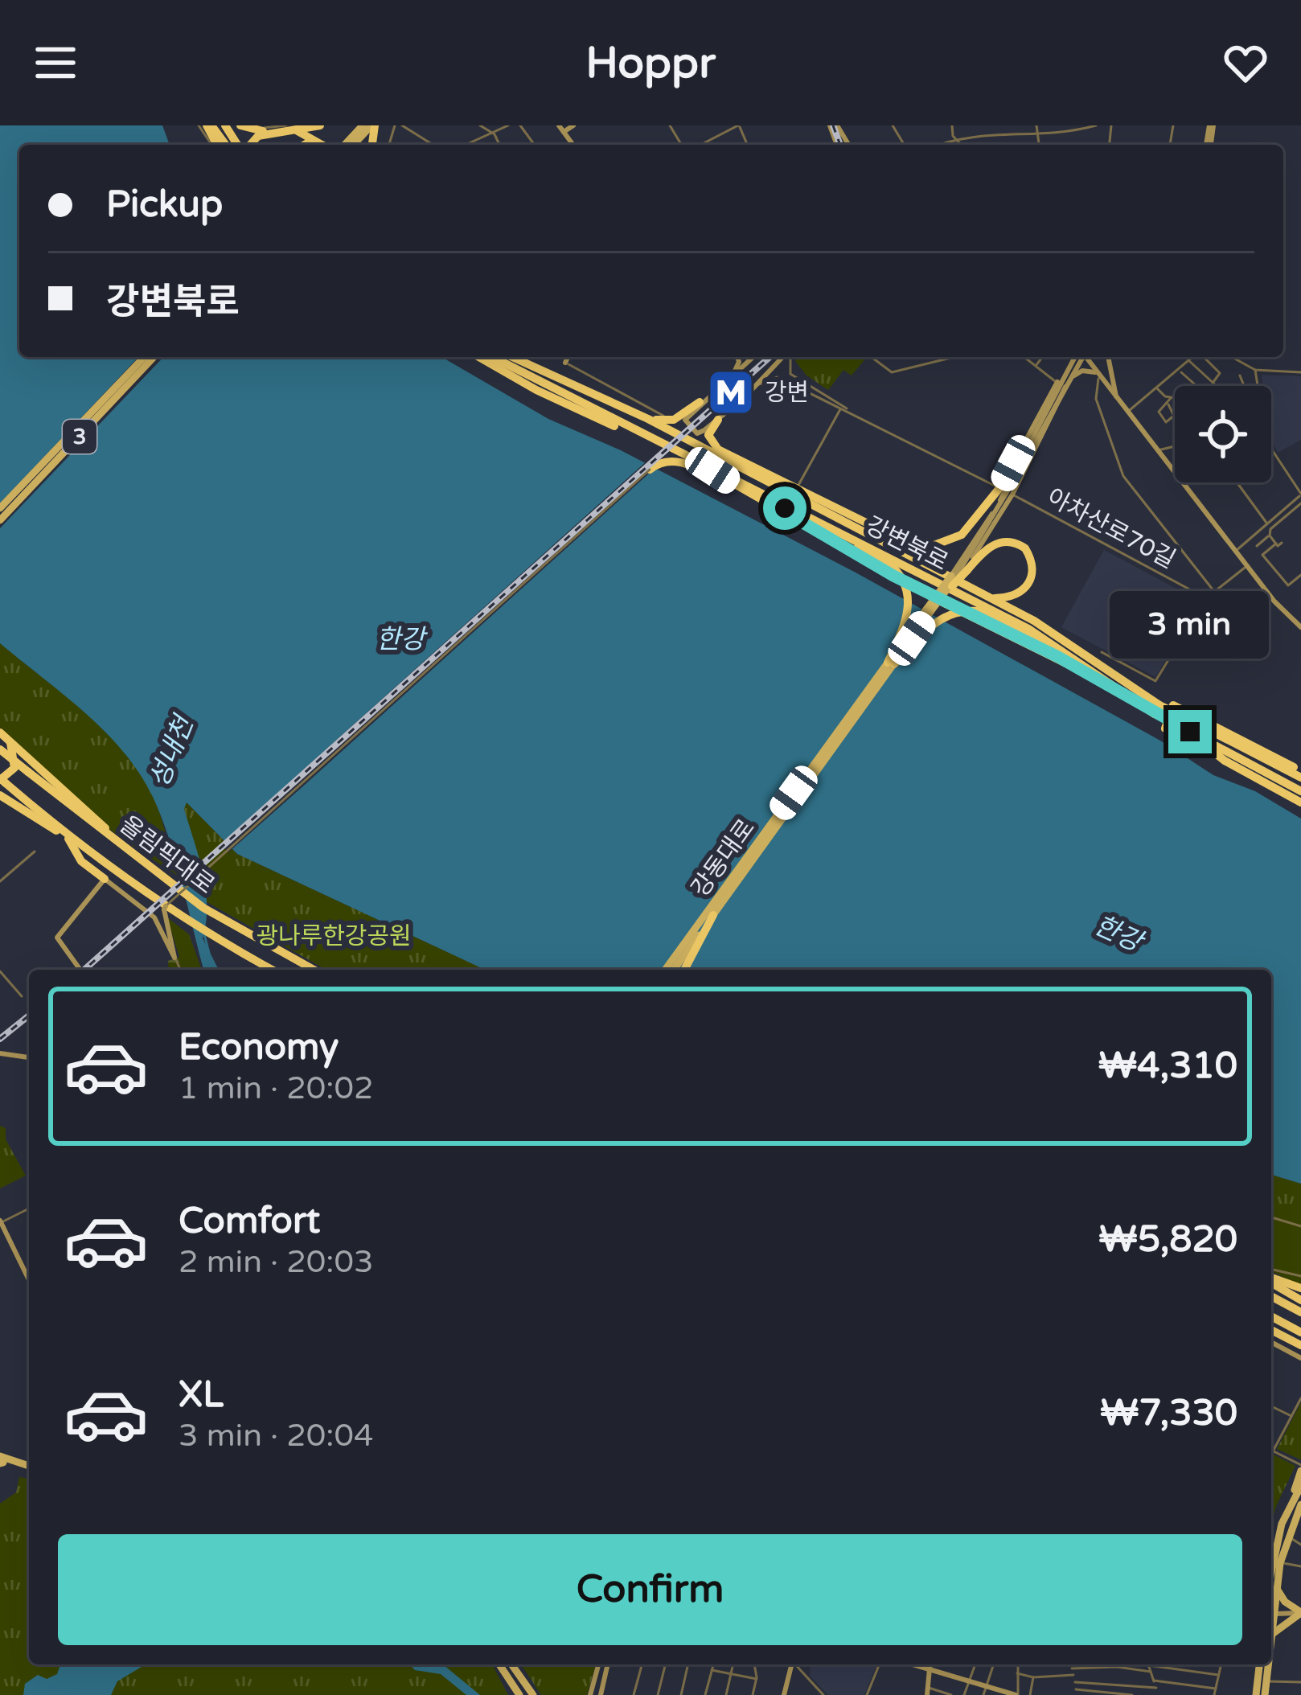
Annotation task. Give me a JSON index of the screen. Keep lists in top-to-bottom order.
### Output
{
  "streets": {
    "highway": ["강변북로", "올림픽대로"],
    "main road": ["3", "강동대로"],
    "street": ["아차산로70길"]
  },
  "water": ["한강", "성내천"],
  "parks": ["광나루한강공원"],
  "places": {
    "metro station": ["강변"]
  },
  "page": {
    "header": "Hoppr",
    "banner": ["Pickup", "강변북로"],
    "bubble": "3 min",
    "list": [
      {
        "name": "Economy",
        "note": "1 min · 20:02",
        "value": "₩4,310"
      },
      {
        "name": "Comfort",
        "note": "2 min · 20:03",
        "value": "₩5,820"
      },
      {
        "name": "XL",
        "note": "3 min · 20:04",
        "value": "₩7,330"
      }
    ],
    "buttons": "Confirm"
  }
}
